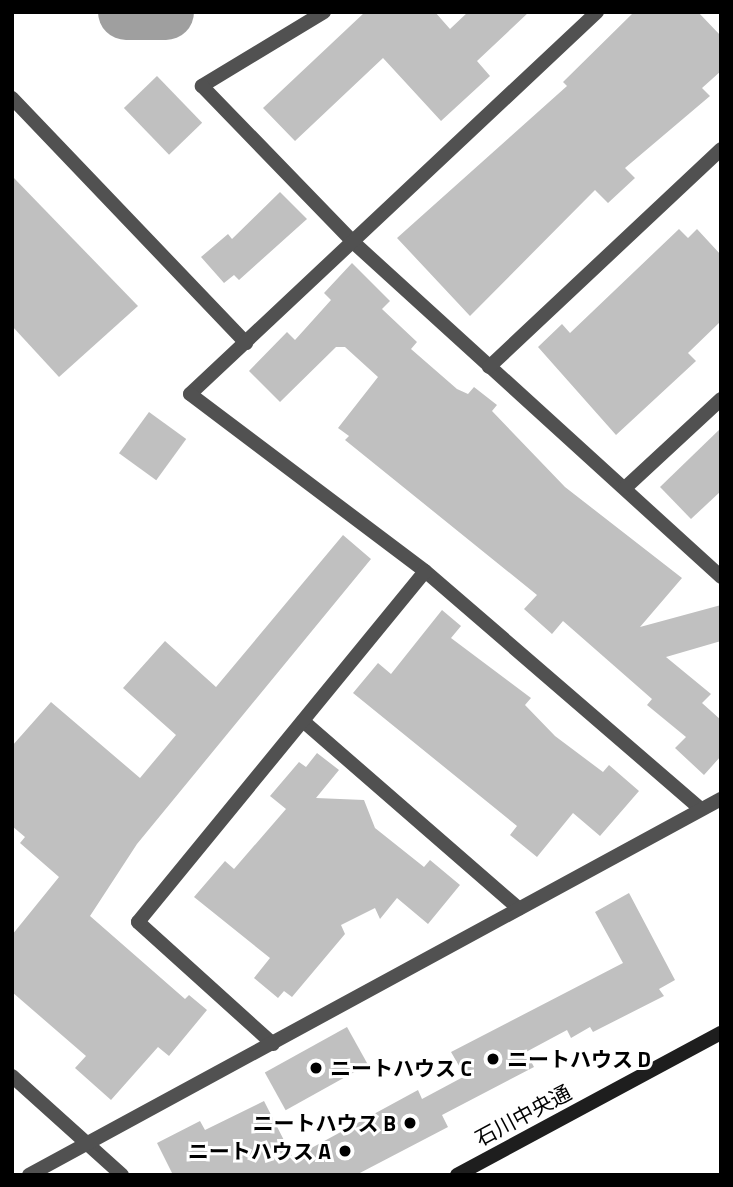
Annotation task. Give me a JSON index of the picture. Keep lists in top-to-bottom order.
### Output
{
  "streets": {
    "street": ["石川中央通"]
  },
  "places": [
    "ニートハウス D",
    "ニートハウス C",
    "ニートハウス B",
    "ニートハウス A"
  ]
}
